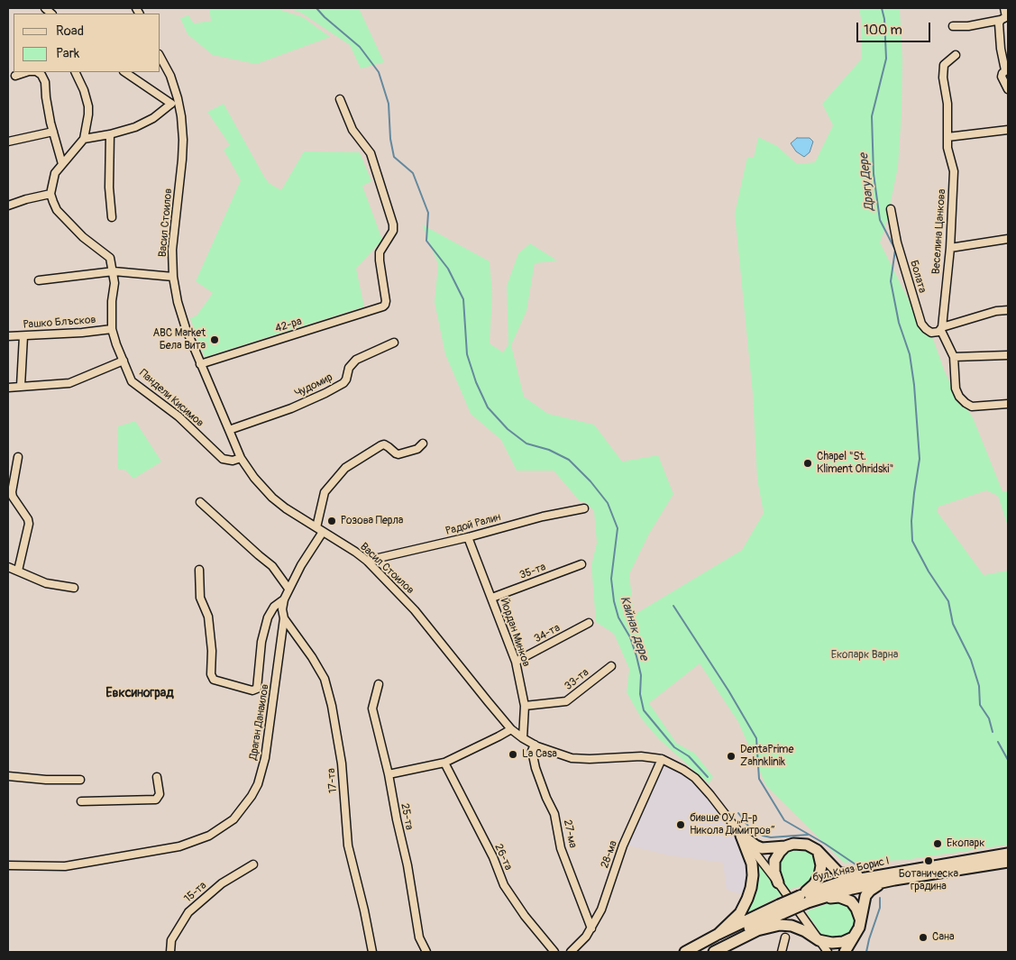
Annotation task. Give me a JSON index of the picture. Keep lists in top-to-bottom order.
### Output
{
  "streets": {
    "highway": ["бул. Княз Борис I"],
    "street": [
      "Васил Стоилов",
      "Веселина Цанкова",
      "Болата",
      "Рашко Блъсков",
      "42-ра",
      "Чудомир",
      "Пандели Кисимов",
      "Радой Ралин",
      "35-та",
      "Йордан Минков",
      "34-та",
      "33-та",
      "Драган Данаилов",
      "17-та",
      "25-та",
      "27-ма",
      "28-ма",
      "26-та",
      "15-та"
    ]
  },
  "crossings": [
    ["Васил Стоилов", "42-ра"],
    ["Васил Стоилов", "Чудомир"],
    ["Васил Стоилов", "Пандели Кисимов"],
    ["Васил Стоилов", "Радой Ралин"],
    ["Васил Стоилов", "Йордан Минков"],
    ["Васил Стоилов", "Драган Данаилов"],
    ["Васил Стоилов", "27-ма"],
    ["Васил Стоилов", "28-ма"],
    ["Веселина Цанкова", "Болата"],
    ["Рашко Блъсков", "Пандели Кисимов"],
    ["Радой Ралин", "Йордан Минков"],
    ["35-та", "Йордан Минков"],
    ["Йордан Минков", "34-та"],
    ["Йордан Минков", "33-та"],
    ["Драган Данаилов", "17-та"],
    ["27-ма", "28-ма"]
  ],
  "districts": ["Евксиноград"],
  "water": ["Драгу Дере", "Кайнак дере"],
  "parks": ["Екопарк Варна"],
  "places": [
    "ABC Market Бела Вита",
    "Chapel \"St. Kliment Ohridski\"",
    "Розова Перла",
    "La Casa",
    "DentaPrime Zahnklinik",
    "бивше ОУ „Д-р Никола Димитров“",
    "Екопарк",
    "Ботаническа градина",
    "Сана"
  ],
  "legend": ["Road", "Park"],
  "scale_bar": "100 m"
}
